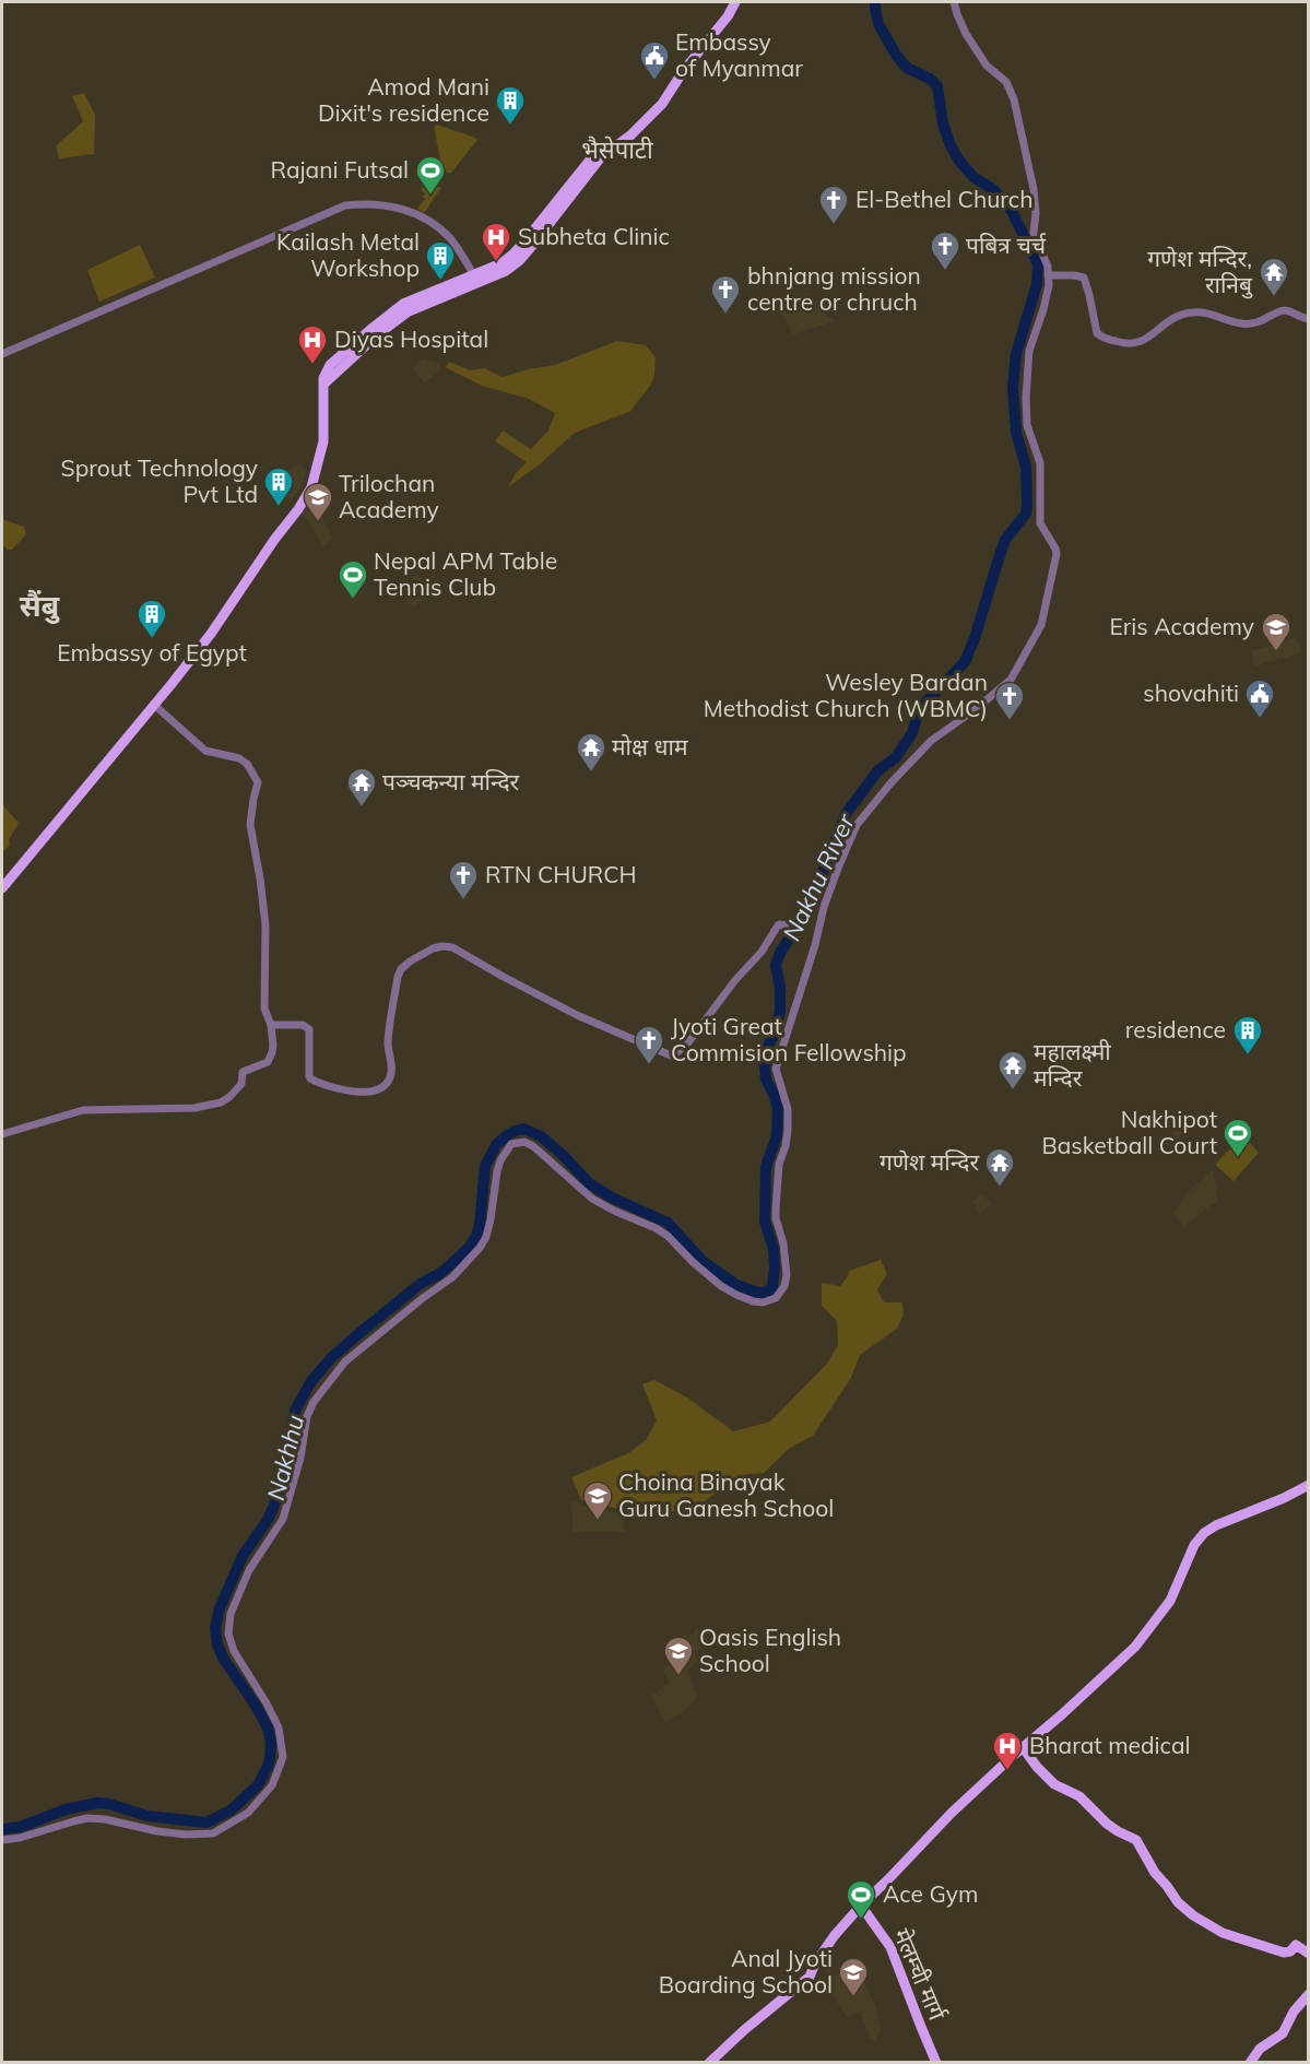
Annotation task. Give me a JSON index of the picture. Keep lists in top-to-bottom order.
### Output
{
  "streets": {
    "main road": ["मेलम्ची मार्ग"]
  },
  "districts": ["भैसेपाटी", "सैंबु"],
  "water": ["Nakhu River", "Nakhhu"],
  "places": {
    "public building": ["Embassy of Myanmar", "shovahiti"],
    "building": [
      "Amod Mani Dixit's residence",
      "Kailash Metal Workshop",
      "Sprout Technology Pvt Ltd",
      "Embassy of Egypt",
      "residence"
    ],
    "sports": [
      "Rajani Futsal",
      "Nepal APM Table Tennis Club",
      "Nakhipot Basketball Court",
      "Ace Gym"
    ],
    "church": [
      "El-Bethel Church",
      "पबित्र चर्च",
      "bhnjang mission centre or chruch",
      "Wesley Bardan Methodist Church (WBMC)",
      "RTN CHURCH",
      "Jyoti Great Commision Fellowship"
    ],
    "hospital": ["Subheta Clinic", "Diyas Hospital", "Bharat medical"],
    "temple": [
      "गणेश मन्दिर, रानिबु",
      "मोक्ष धाम",
      "पञ्चकन्या मन्दिर",
      "महालक्ष्मी मन्दिर",
      "गणेश मन्दिर"
    ],
    "school or university": [
      "Trilochan Academy",
      "Eris Academy",
      "Choina Binayak Guru Ganesh School",
      "Oasis English School",
      "Anal Jyoti Boarding School"
    ]
  }
}
